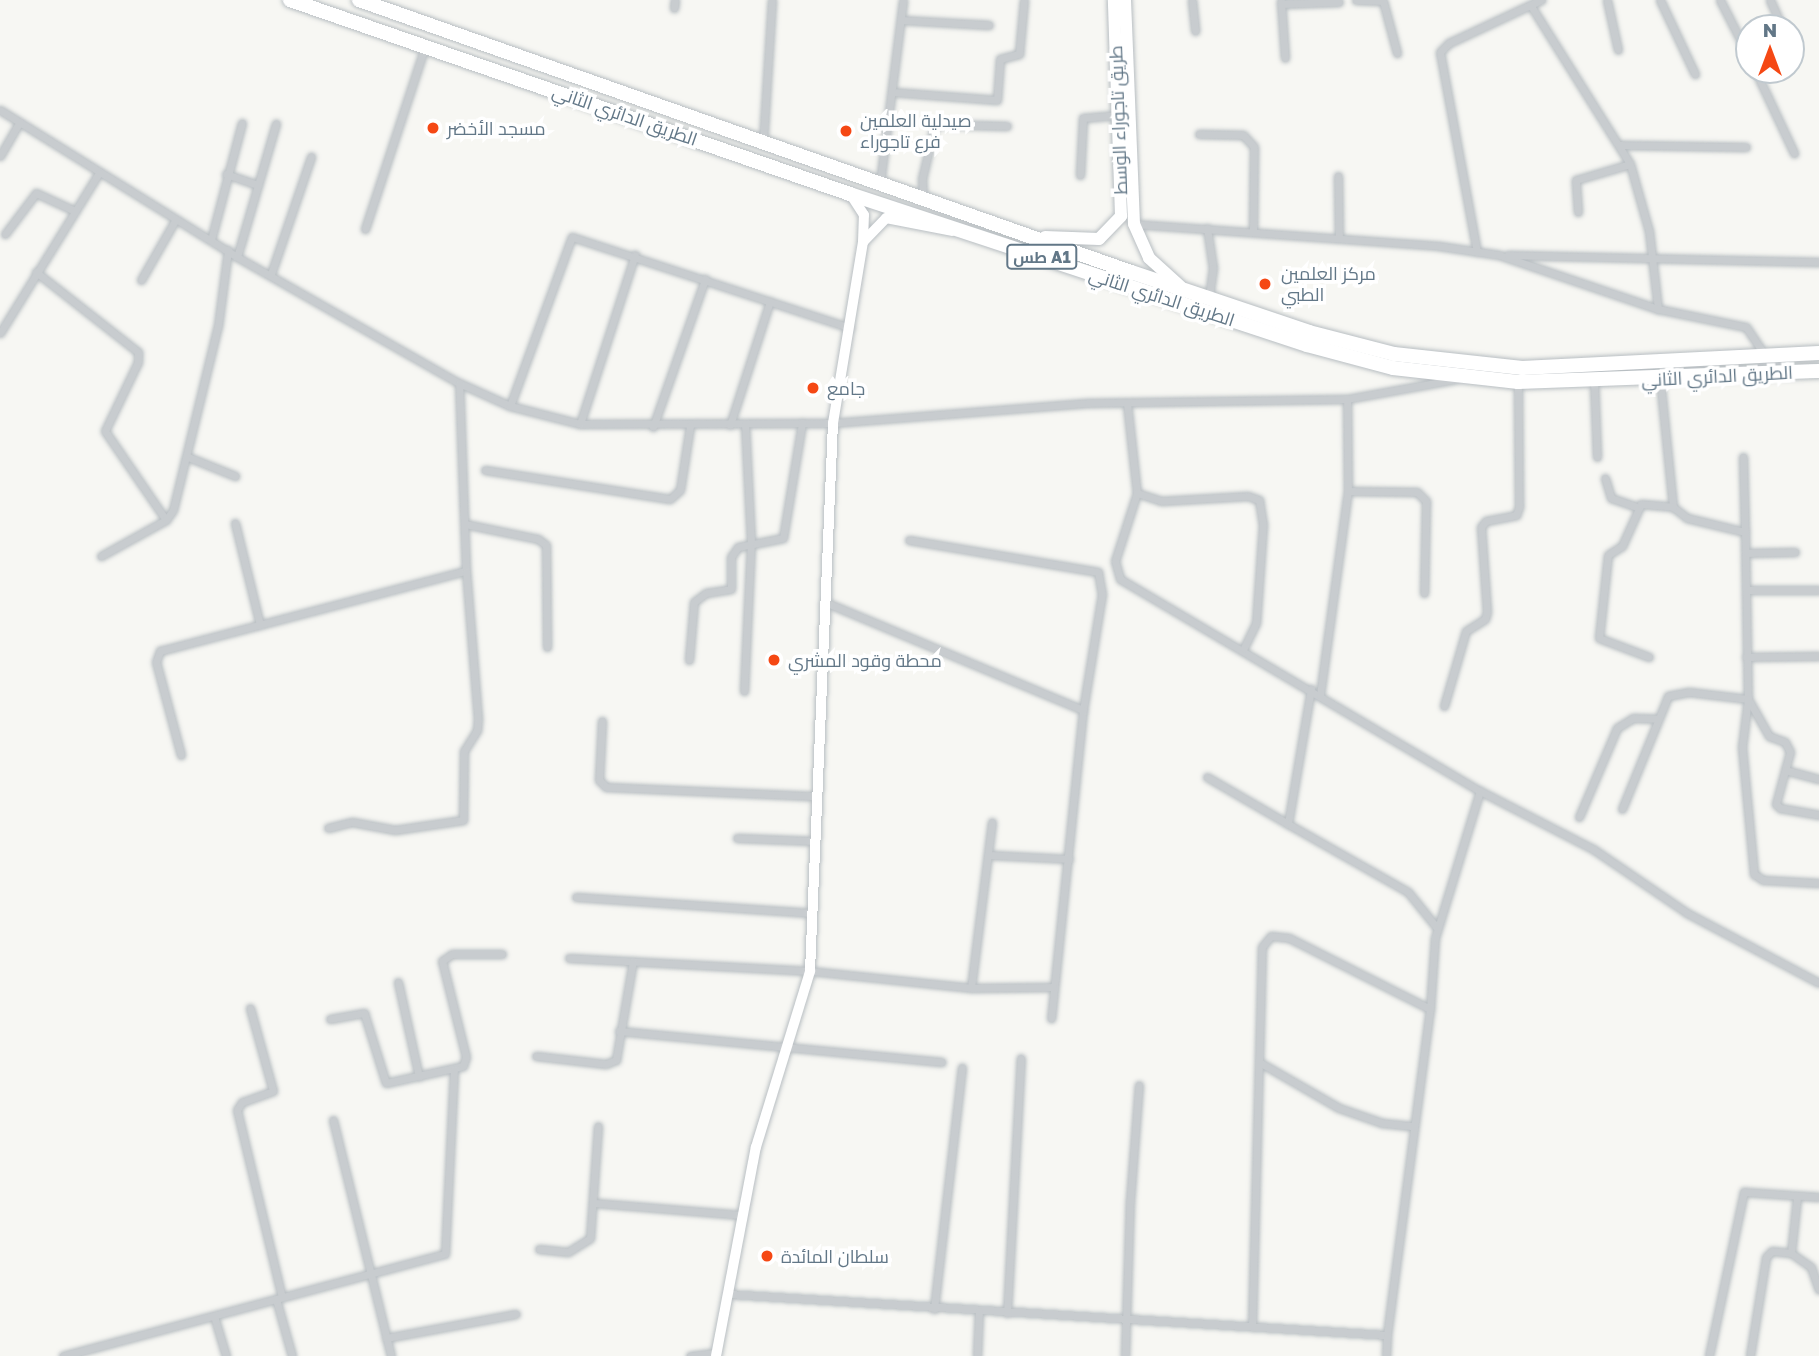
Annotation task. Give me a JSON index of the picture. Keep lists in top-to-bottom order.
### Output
{
  "streets": {
    "highway": ["الطريق الدائري الثاني", "طس A1"],
    "main road": ["طريق تاجوراء الوسط"]
  },
  "crossings": [
    ["الطريق الدائري الثاني", "طريق تاجوراء الوسط"]
  ],
  "places": [
    "مسجد الأخضر",
    "صيدلية العلمين فرع تاجوراء",
    "مركز العلمين الطبي",
    "جامع",
    "محطة وقود المشري",
    "سلطان المائدة"
  ],
  "north": "top"
}
